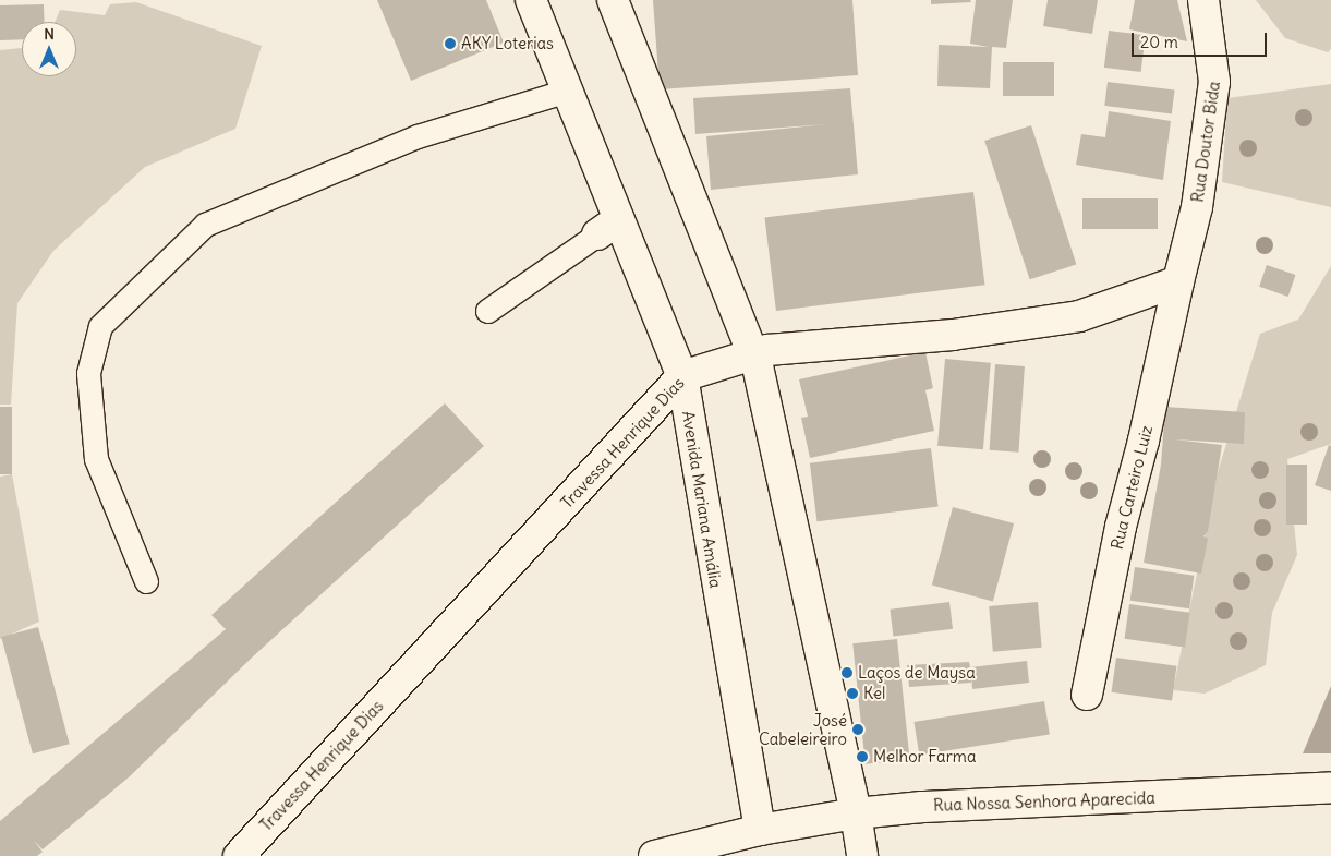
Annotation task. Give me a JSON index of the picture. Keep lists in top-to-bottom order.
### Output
{
  "streets": {
    "main road": [
      "Rua Doutor Bida",
      "Travessa Henrique Dias",
      "Rua Carteiro Luiz",
      "Avenida Mariana Amália",
      "Rua Nossa Senhora Aparecida"
    ]
  },
  "crossings": [
    ["Rua Doutor Bida", "Travessa Henrique Dias"],
    ["Rua Doutor Bida", "Rua Carteiro Luiz"],
    ["Travessa Henrique Dias", "Rua Carteiro Luiz"],
    ["Travessa Henrique Dias", "Avenida Mariana Amália"],
    ["Avenida Mariana Amália", "Rua Nossa Senhora Aparecida"]
  ],
  "places": [
    "AKY Loterias",
    "Laços de Maysa",
    "Kel",
    "José Cabeleireiro",
    "Melhor Farma"
  ],
  "scale_bar": "20 m",
  "north": "top"
}
